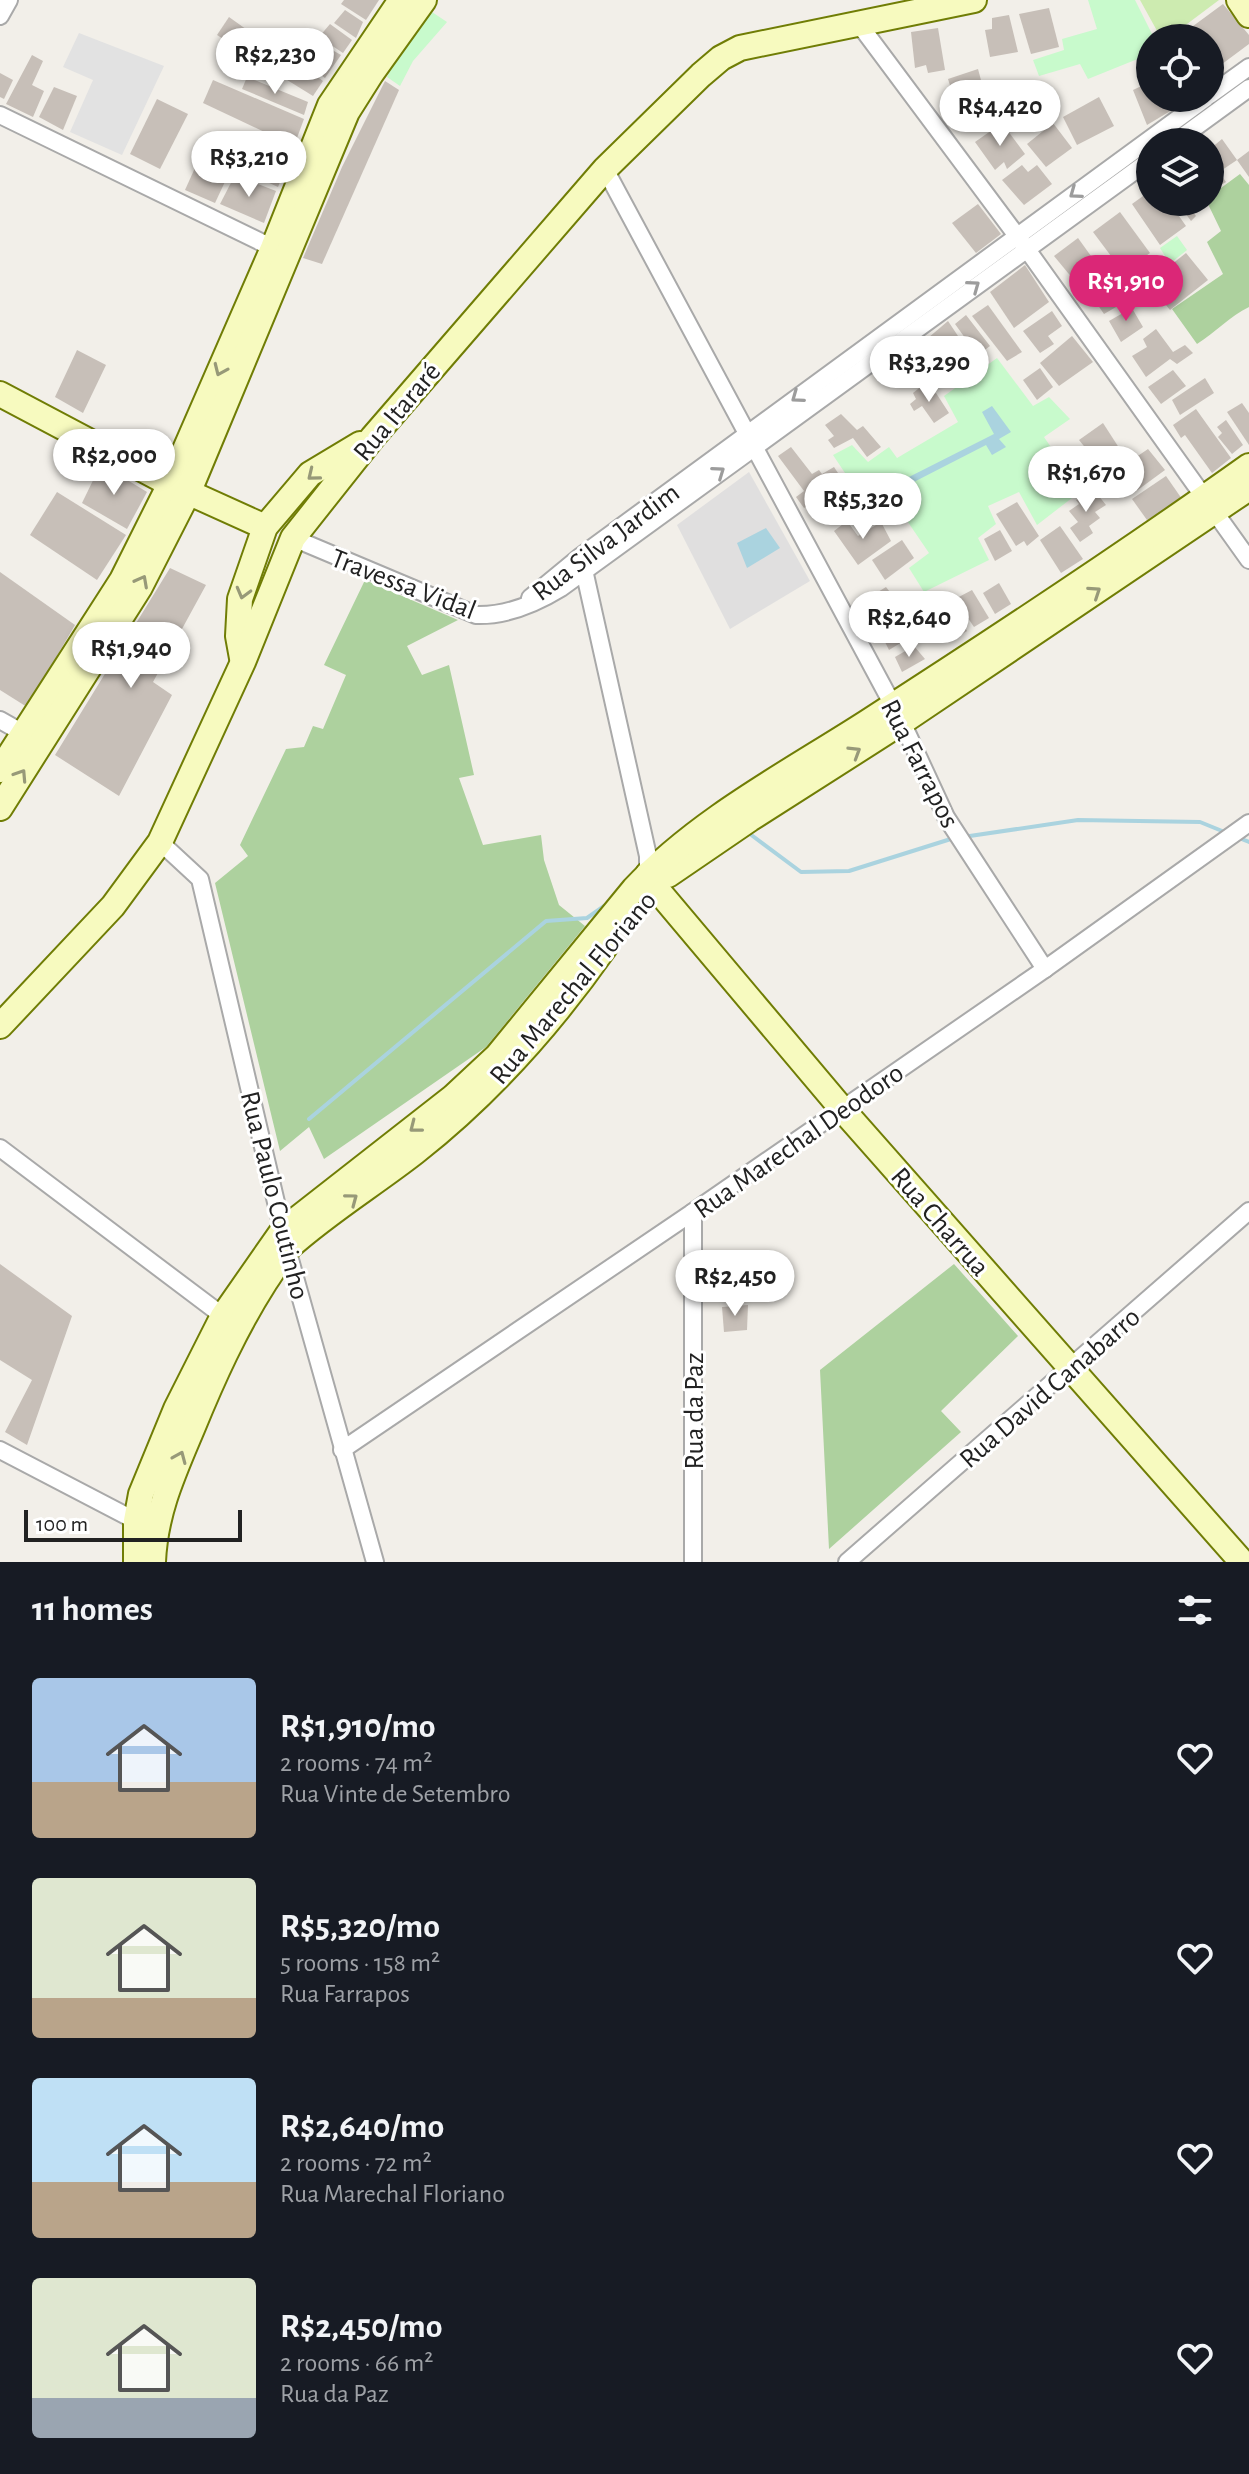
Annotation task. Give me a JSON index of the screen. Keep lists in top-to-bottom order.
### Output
{
  "streets": {
    "street": [
      "Rua Itararé",
      "Rua Silva Jardim",
      "Travessa Vidal",
      "Rua Farrapos",
      "Rua Marechal Floriano",
      "Rua Marechal Deodoro",
      "Rua Paulo Coutinho",
      "Rua Charrua",
      "Rua David Canabarro",
      "Rua da Paz"
    ]
  },
  "crossings": [
    ["Rua Itararé", "Travessa Vidal"],
    ["Rua Itararé", "Rua Farrapos"],
    ["Rua Itararé", "Rua Paulo Coutinho"],
    ["Rua Silva Jardim", "Travessa Vidal"],
    ["Rua Silva Jardim", "Rua Farrapos"],
    ["Rua Farrapos", "Rua Marechal Floriano"],
    ["Rua Farrapos", "Rua Marechal Deodoro"],
    ["Rua Marechal Floriano", "Rua Paulo Coutinho"],
    ["Rua Marechal Floriano", "Rua Charrua"],
    ["Rua Marechal Deodoro", "Rua Paulo Coutinho"],
    ["Rua Marechal Deodoro", "Rua Charrua"],
    ["Rua Marechal Deodoro", "Rua da Paz"],
    ["Rua Charrua", "Rua David Canabarro"]
  ],
  "scale_bar": "100 m",
  "page": {
    "price": [
      "R$2,230",
      "R$4,420",
      "R$3,210",
      "R$1,910",
      "R$3,290",
      "R$2,000",
      "R$1,670",
      "R$5,320",
      "R$2,640",
      "R$1,940",
      "R$2,450"
    ],
    "scale": "100 m",
    "heading": "11 homes",
    "list": [
      {
        "name": "R$1,910/mo",
        "note": "2 rooms · 74 m² · Rua Vinte de Setembro"
      },
      {
        "name": "R$5,320/mo",
        "note": "5 rooms · 158 m² · Rua Farrapos"
      },
      {
        "name": "R$2,640/mo",
        "note": "2 rooms · 72 m² · Rua Marechal Floriano"
      },
      {
        "name": "R$2,450/mo",
        "note": "2 rooms · 66 m² · Rua da Paz"
      }
    ]
  }
}
